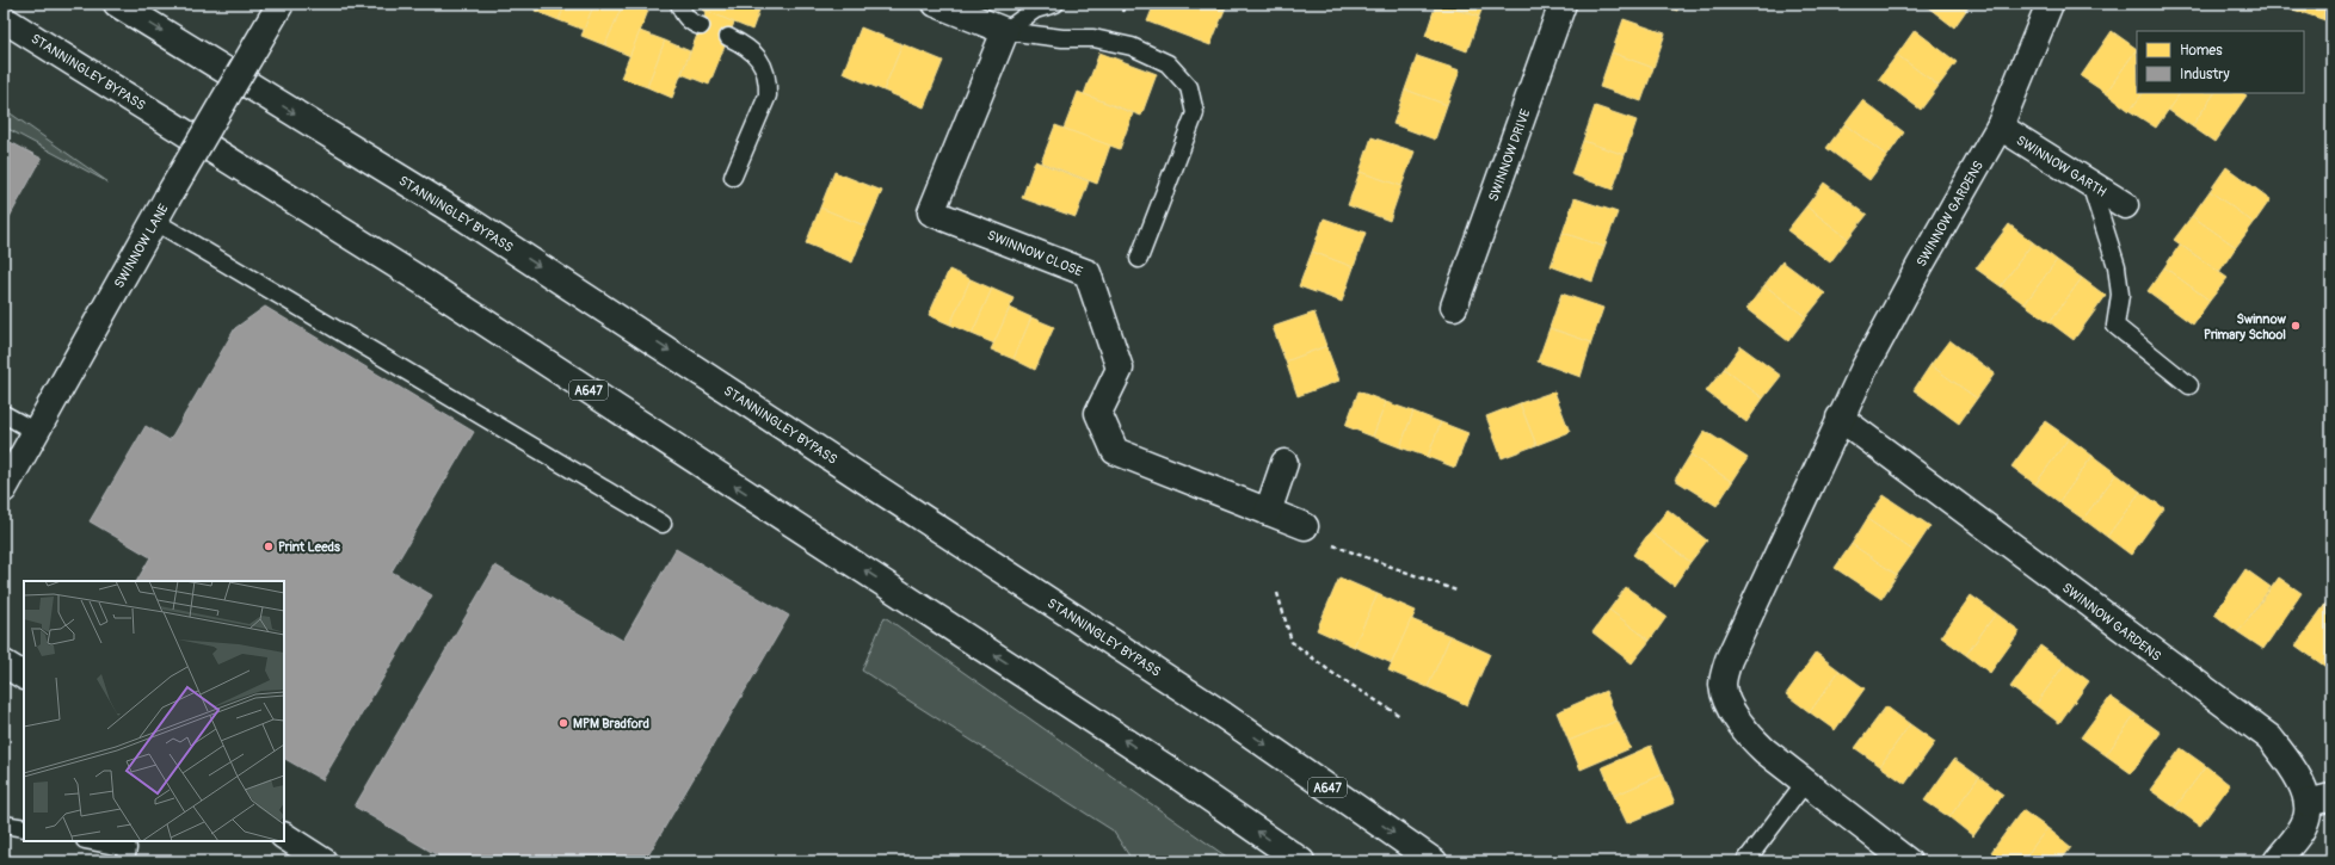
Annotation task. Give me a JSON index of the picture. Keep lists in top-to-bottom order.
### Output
{
  "streets": {
    "main road": [
      "STANNINGLEY BYPASS",
      "SWINNOW DRIVE",
      "SWINNOW GARTH",
      "SWINNOW GARDENS",
      "SWINNOW LANE",
      "SWINNOW CLOSE",
      "A647"
    ]
  },
  "crossings": [
    ["SWINNOW GARTH", "SWINNOW GARDENS"]
  ],
  "places": ["Swinnow Primary School", "Print Leeds", "MPM Bradford"],
  "legend": ["Homes", "Industry"]
}
